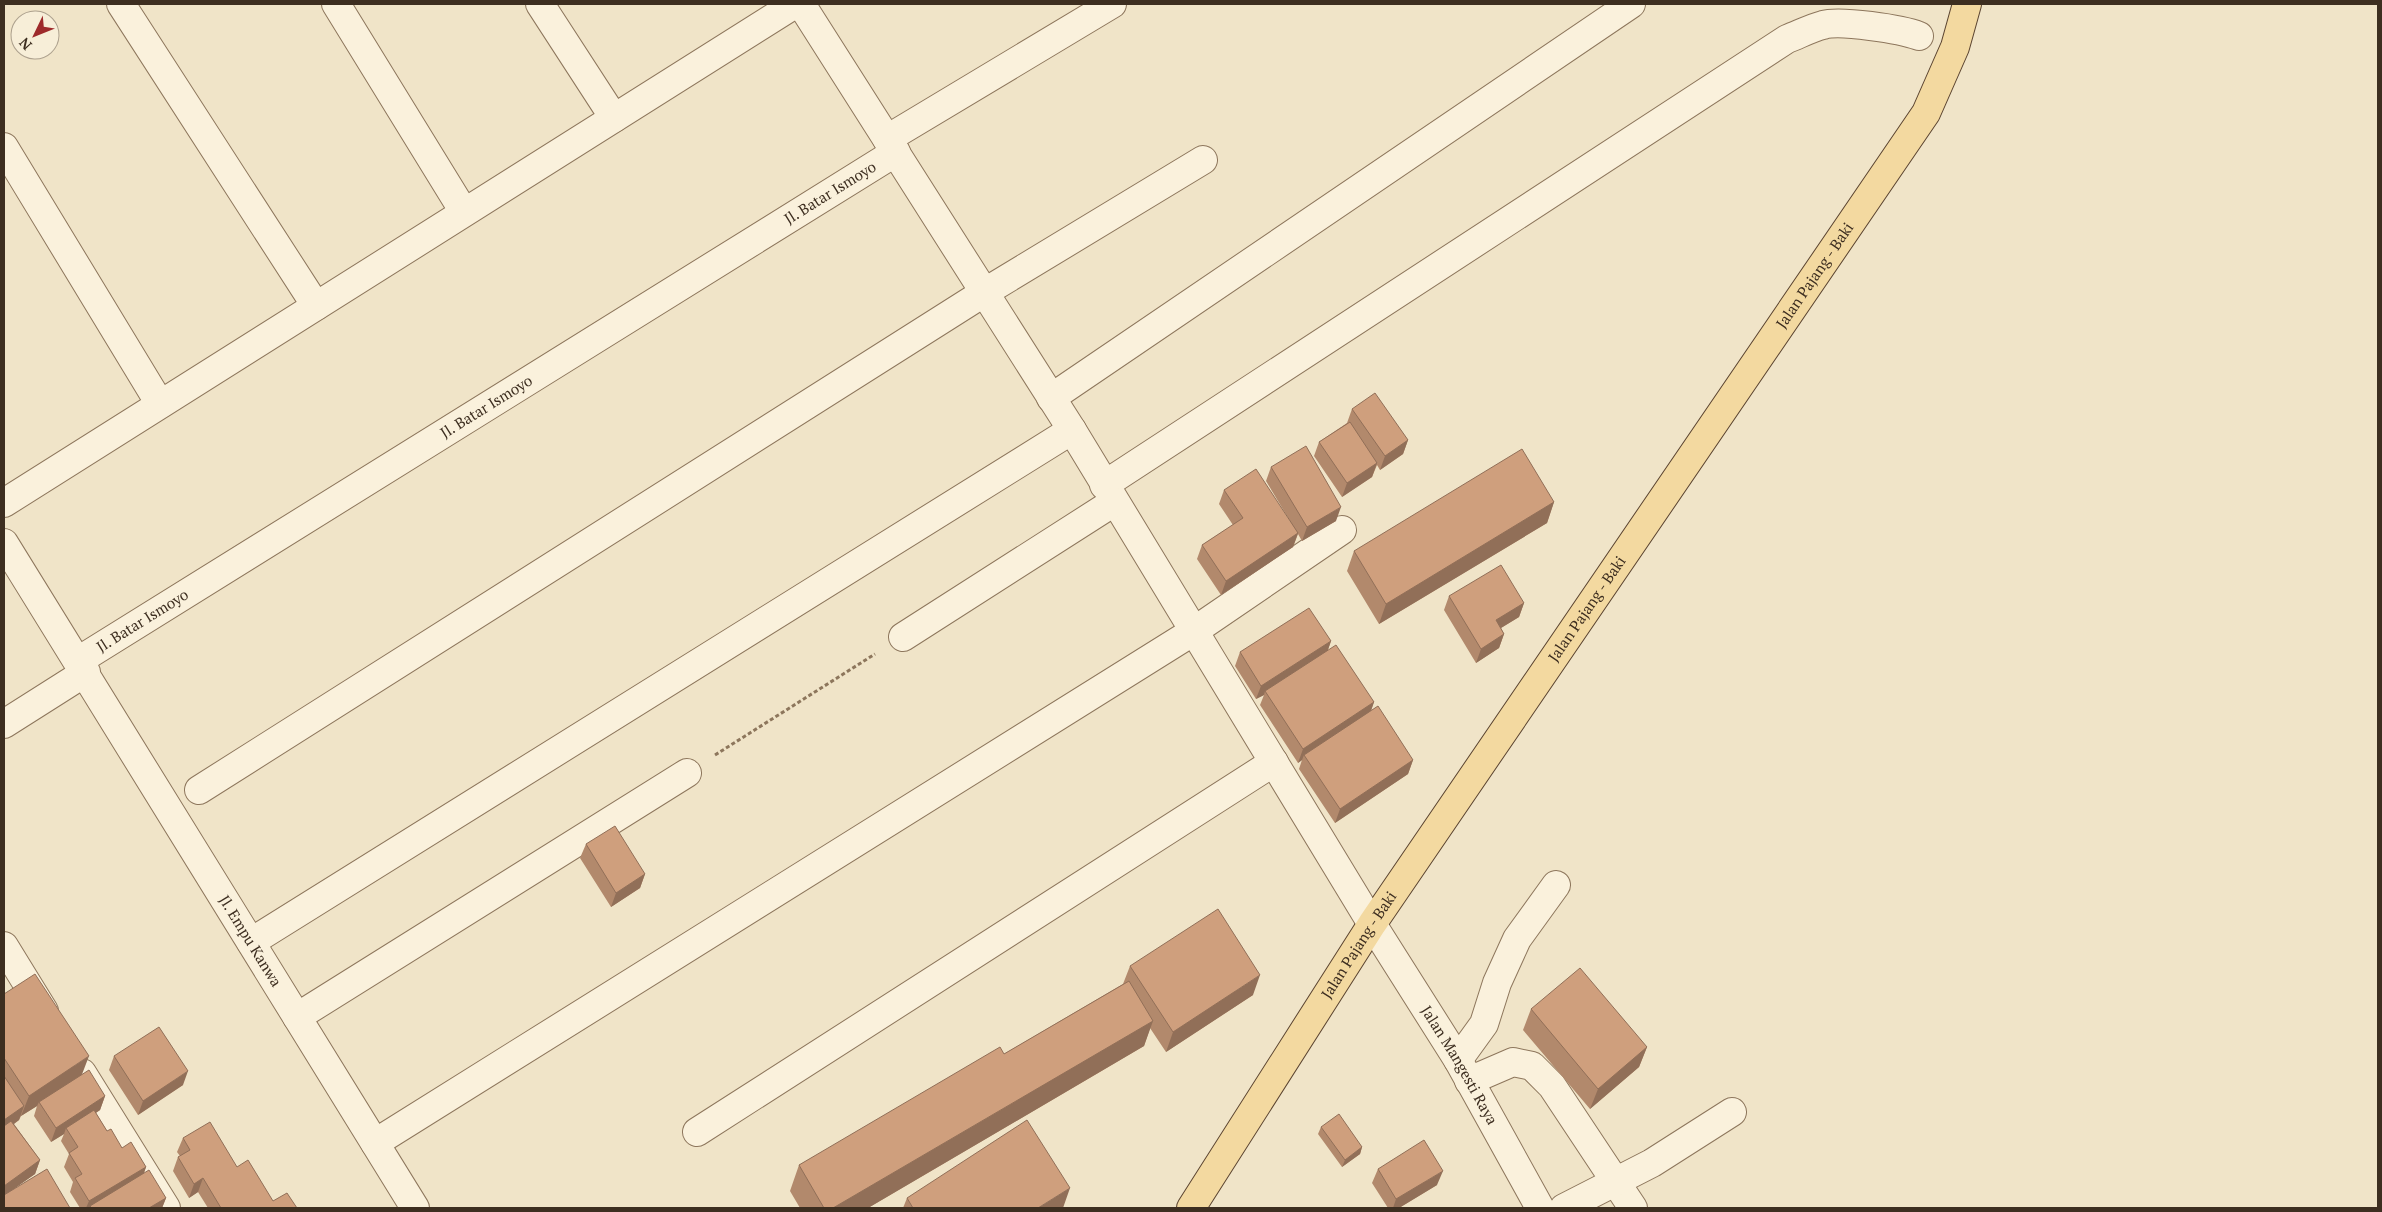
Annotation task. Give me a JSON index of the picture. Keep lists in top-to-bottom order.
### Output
{
  "streets": {
    "main road": ["Jalan Pajang - Baki"],
    "street": ["Jl. Batar Ismoyo", "Jl. Empu Kanwa", "Jalan Mangesti Raya"]
  },
  "crossings": [
    ["Jl. Batar Ismoyo", "Jl. Empu Kanwa"],
    ["Jl. Batar Ismoyo", "Jalan Mangesti Raya"],
    ["Jalan Pajang - Baki", "Jalan Mangesti Raya"]
  ],
  "north": "bottom left"
}
